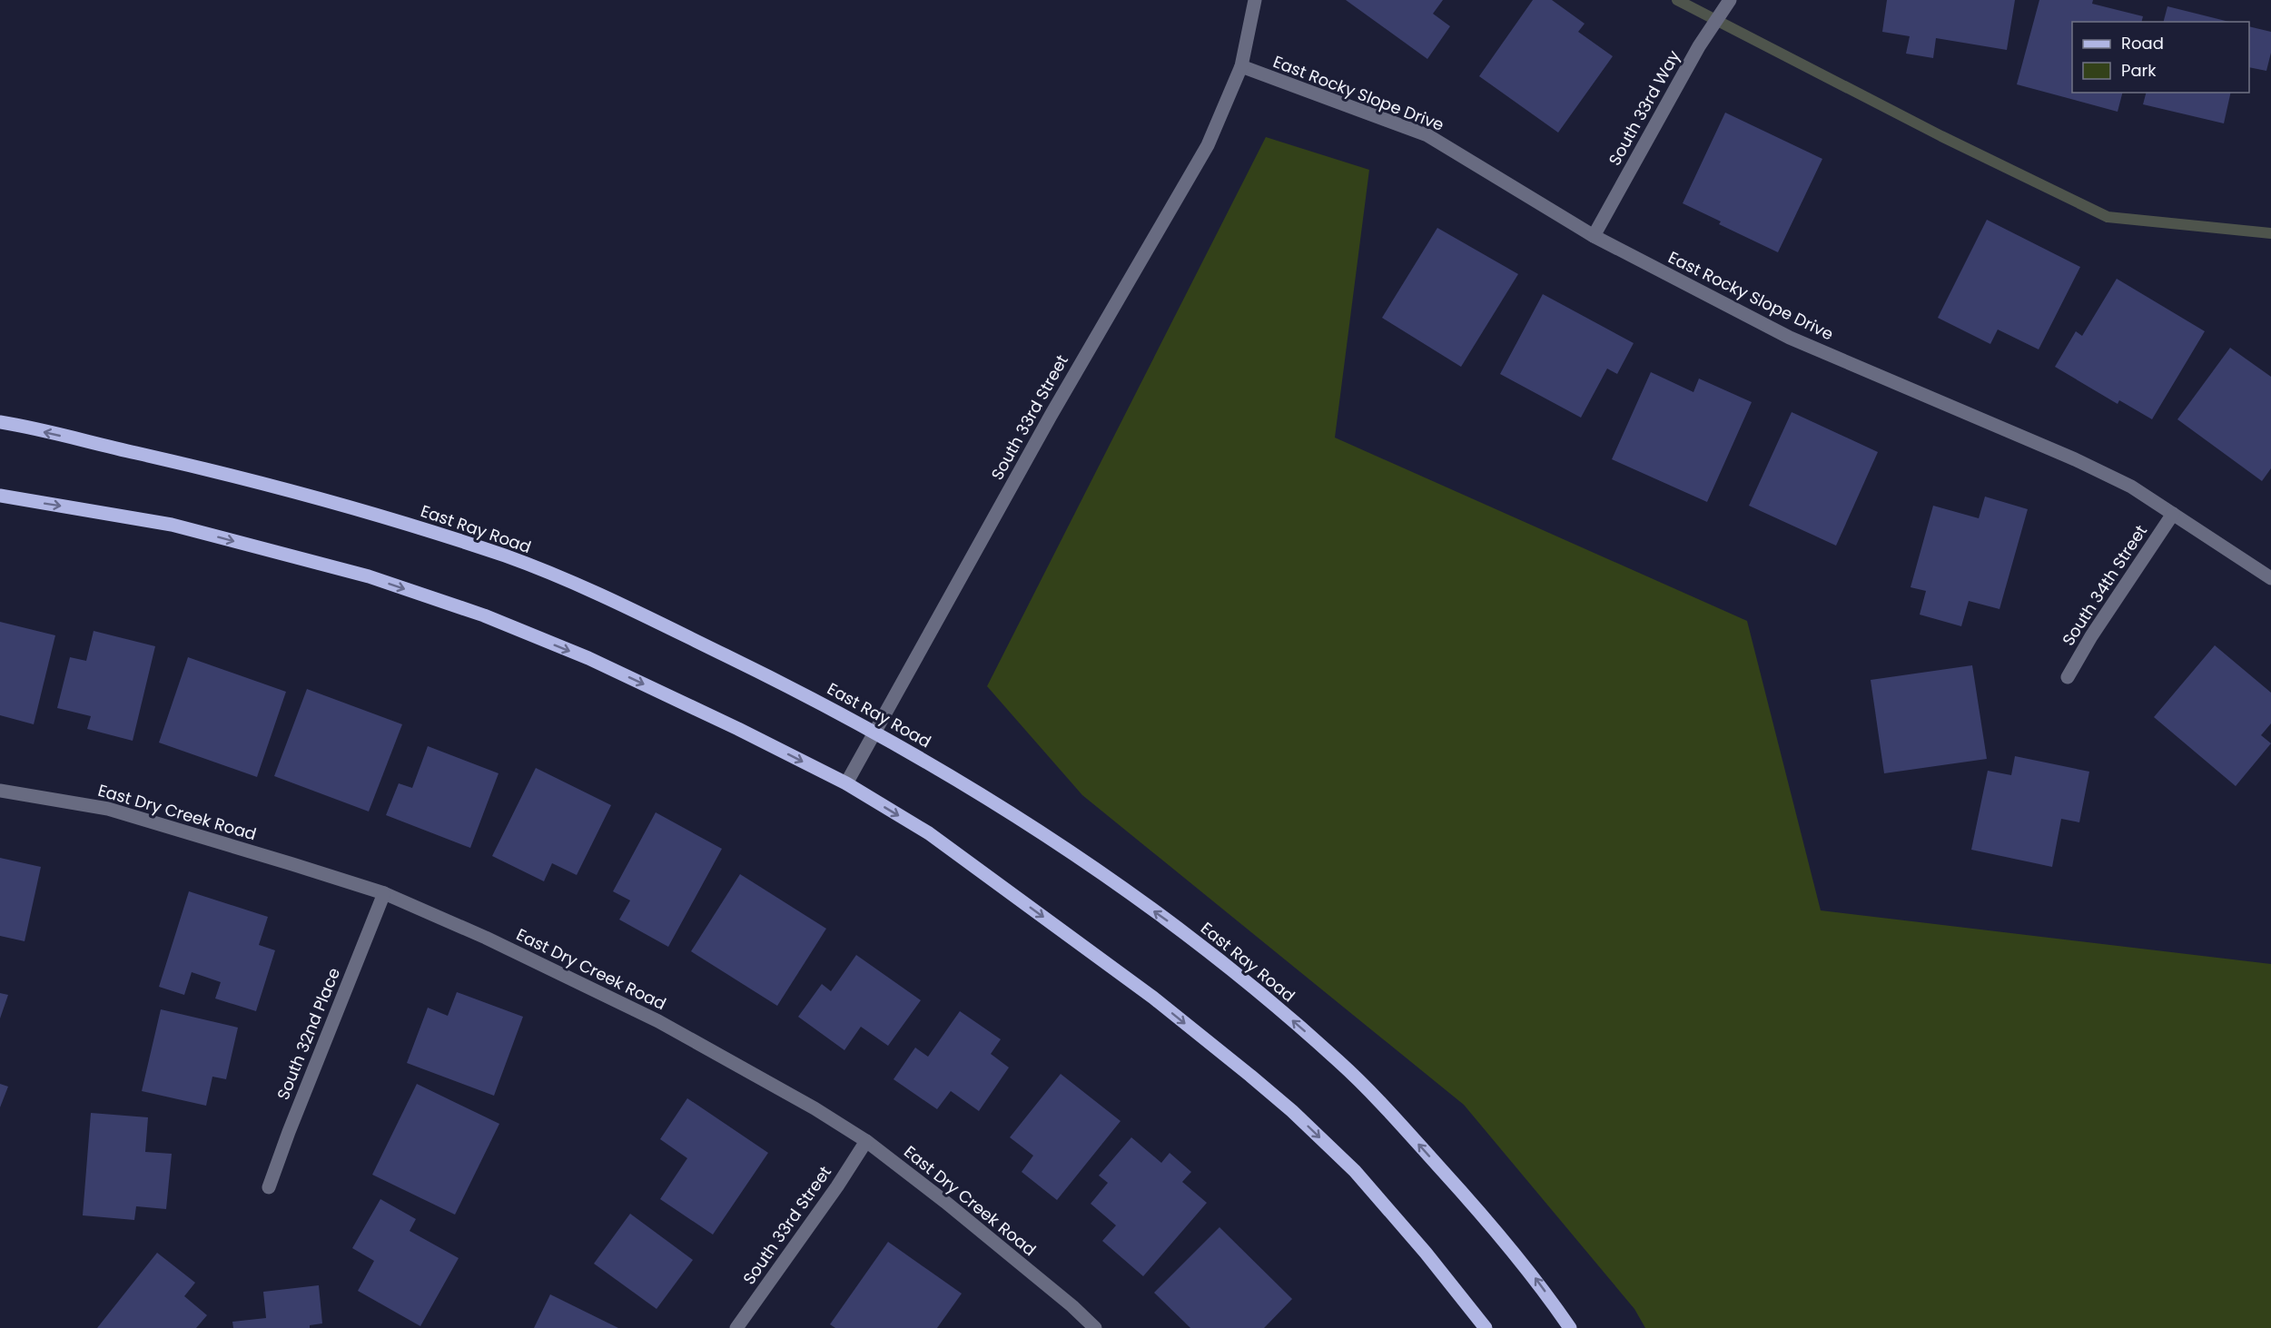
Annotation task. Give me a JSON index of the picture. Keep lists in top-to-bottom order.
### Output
{
  "streets": {
    "main road": ["East Ray Road"],
    "street": [
      "East Rocky Slope Drive",
      "South 33rd Way",
      "South 33rd Street",
      "South 34th Street",
      "East Dry Creek Road",
      "South 32nd Place"
    ]
  },
  "crossings": [
    ["East Rocky Slope Drive", "South 33rd Way"],
    ["East Rocky Slope Drive", "South 33rd Street"],
    ["East Rocky Slope Drive", "South 34th Street"],
    ["South 33rd Street", "East Ray Road"],
    ["South 33rd Street", "East Dry Creek Road"],
    ["East Dry Creek Road", "South 32nd Place"]
  ],
  "legend": ["Road", "Park"]
}
